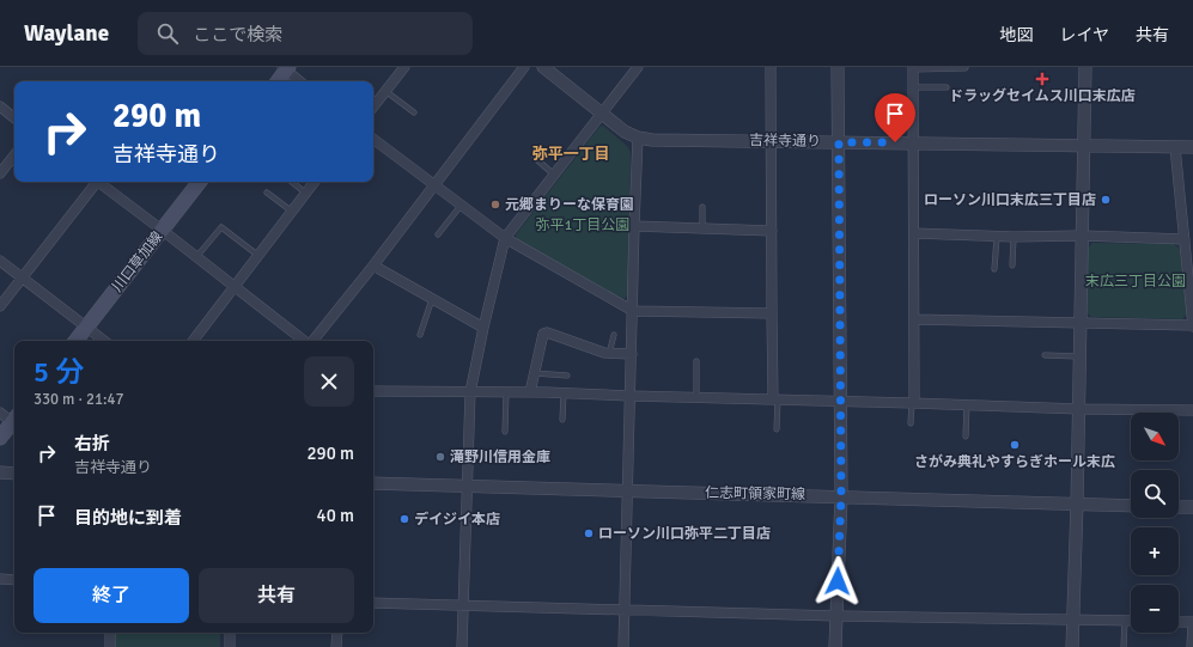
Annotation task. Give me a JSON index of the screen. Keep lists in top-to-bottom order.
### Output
{
  "streets": {
    "main road": ["川口草加線"],
    "street": ["吉祥寺通り", "仁志町領家町線"]
  },
  "districts": ["弥平一丁目"],
  "parks": ["弥平1丁目公園", "末広三丁目公園"],
  "places": {
    "health": ["ドラッグセイムス川口末広店"],
    "other": [
      "ローソン川口末広三丁目店",
      "元郷まりーな保育園",
      "さがみ典礼やすらぎホール末広",
      "滝野川信用金庫",
      "デイジイ本店",
      "ローソン川口弥平二丁目店"
    ]
  },
  "north": "bottom right",
  "page": {
    "header": "Waylane",
    "search": "ここで検索",
    "nav": ["地図", "レイヤ", "共有"],
    "turn": ["290 m", "吉祥寺通り"],
    "heading": ["5 分", "330 m · 21:47"],
    "map_buttons": ["+", "−"],
    "list": [
      {
        "name": "右折",
        "note": "吉祥寺通り",
        "value": "290 m"
      },
      {
        "name": "目的地に到着",
        "value": "40 m"
      }
    ],
    "buttons": ["終了", "共有"]
  }
}
